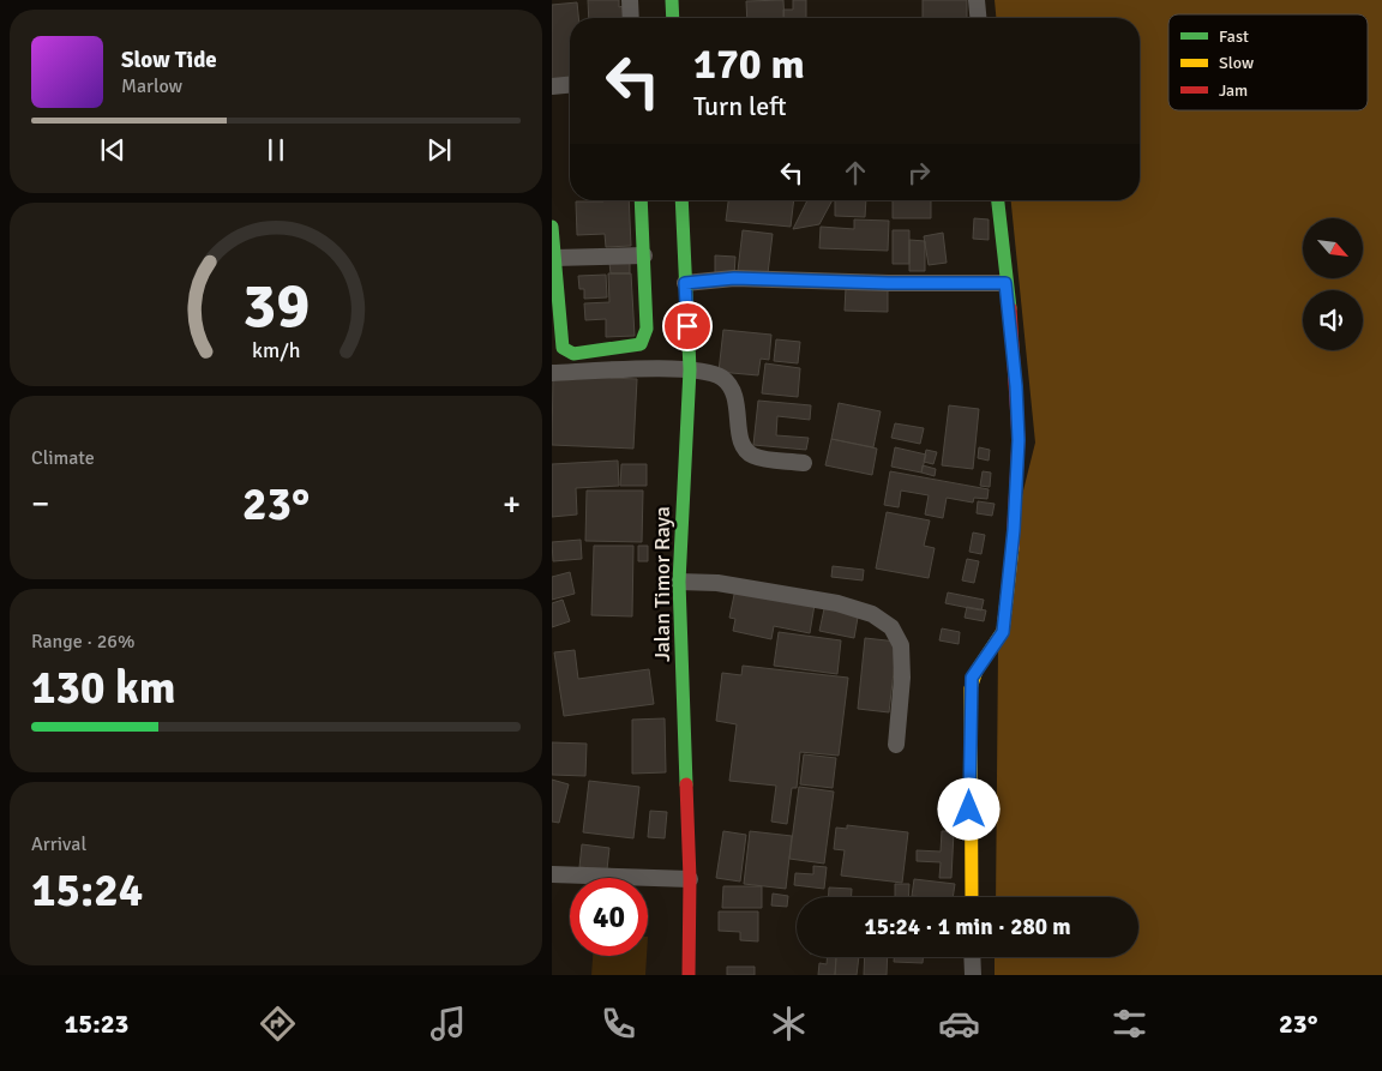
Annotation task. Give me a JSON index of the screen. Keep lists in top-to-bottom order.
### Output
{
  "streets": {
    "main road": ["Jalan Timor Raya"]
  },
  "legend": ["Fast", "Slow", "Jam"],
  "north": "bottom right",
  "page": {
    "turn": ["170 m", "Turn left"],
    "song": ["Slow Tide", "Marlow"],
    "tile": [
      "Climate",
      ["Range · 26%", "130 km"],
      ["Arrival", "15:24"]
    ],
    "heat": ["−", "23°", "+"],
    "limit": "40",
    "trip": "15:24 · 1 min · 280 m",
    "tabs": ["15:23", "23°"],
    "gauge": ["39", "km/h"]
  }
}
